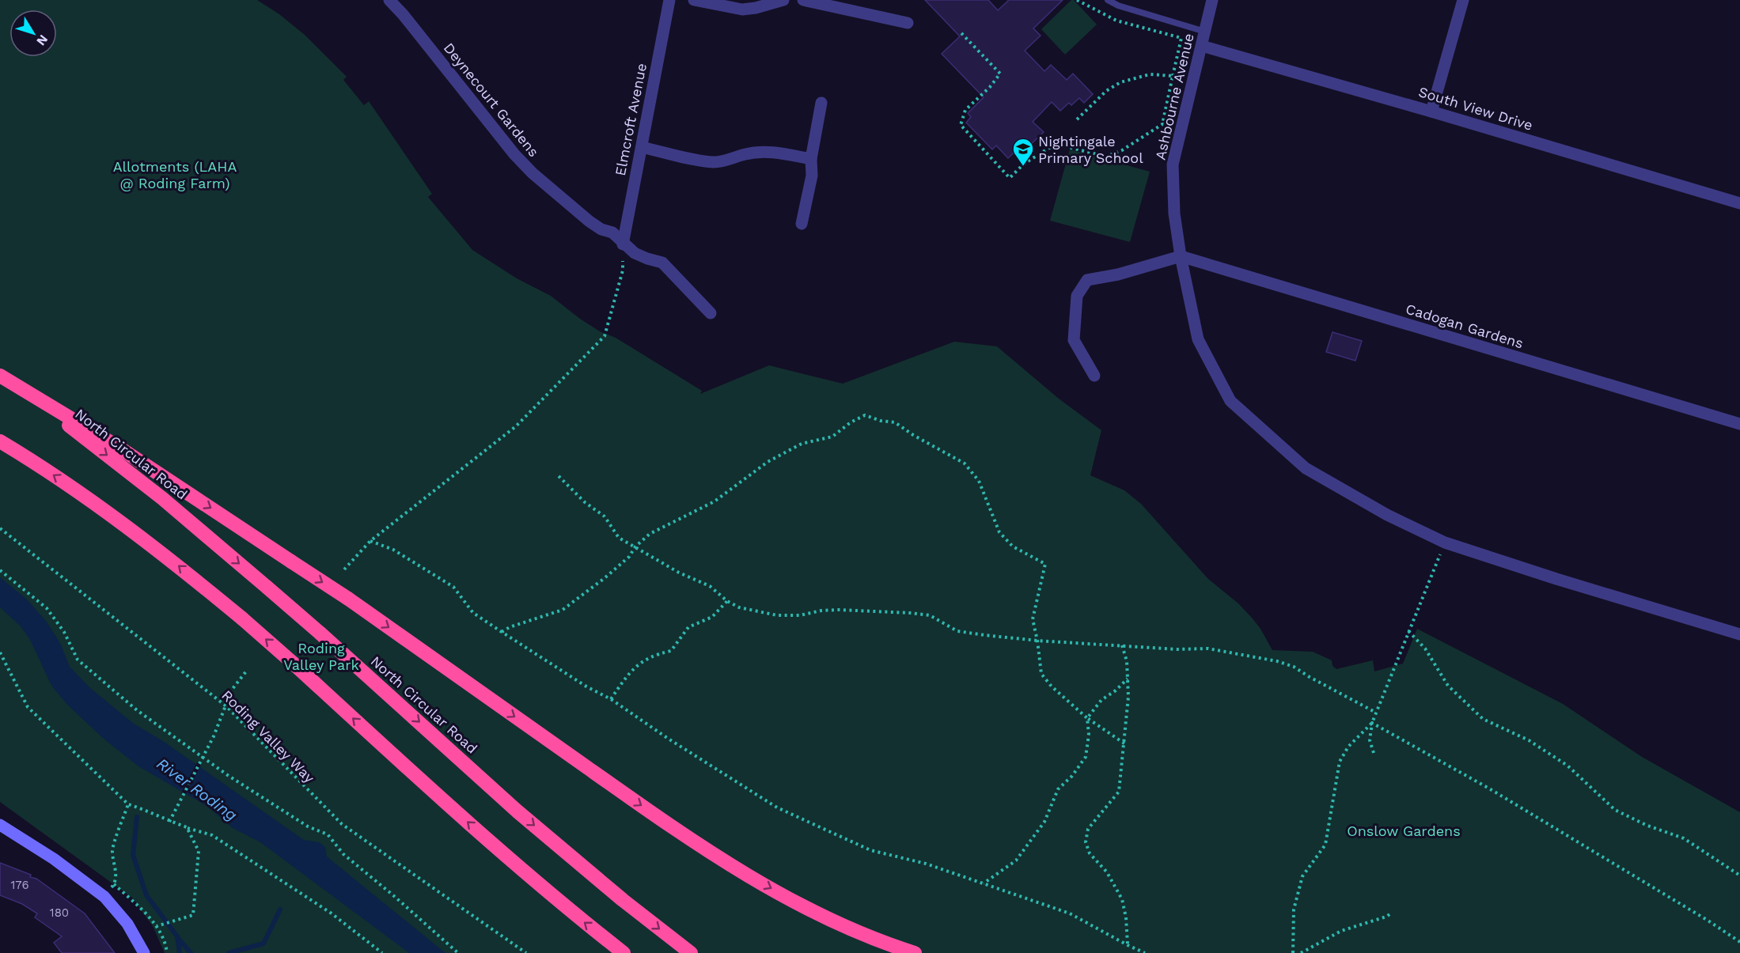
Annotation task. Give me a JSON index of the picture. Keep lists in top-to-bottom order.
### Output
{
  "streets": {
    "highway": ["North Circular Road"],
    "street": [
      "Ashbourne Avenue",
      "Deynecourt Gardens",
      "South View Drive",
      "Elmcroft Avenue",
      "Cadogan Gardens"
    ],
    "path": ["Roding Valley Way"]
  },
  "crossings": [
    ["Ashbourne Avenue", "South View Drive"],
    ["Ashbourne Avenue", "Cadogan Gardens"],
    ["Deynecourt Gardens", "Elmcroft Avenue"]
  ],
  "water": ["River Roding"],
  "parks": ["Allotments (LAHA @ Roding Farm)", "Roding Valley Park", "Onslow Gardens"],
  "places": {
    "school or university": ["Nightingale Primary School"]
  },
  "house_numbers": ["176", "180"],
  "north": "bottom right"
}
